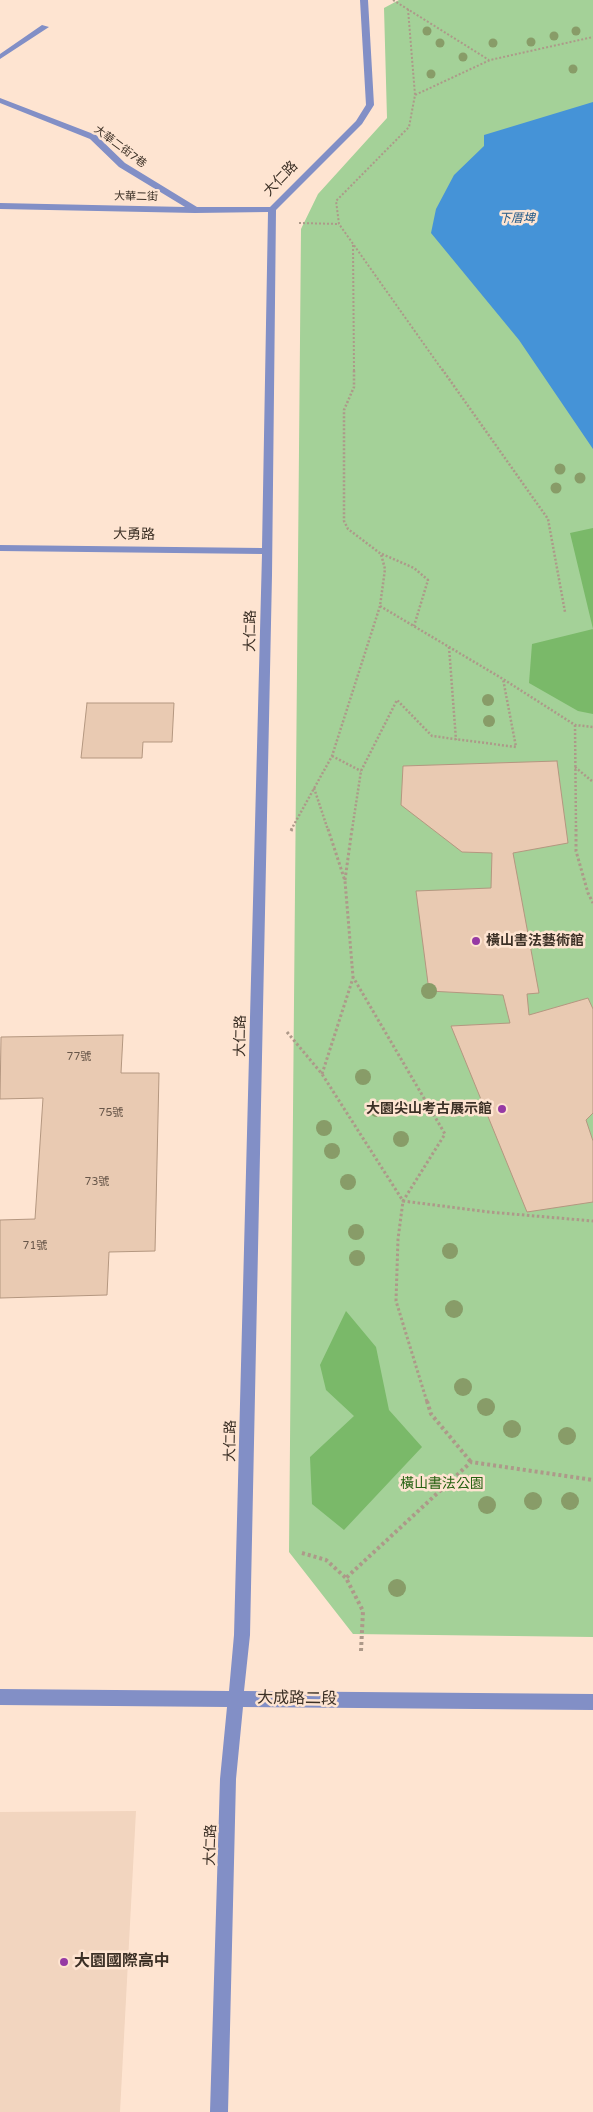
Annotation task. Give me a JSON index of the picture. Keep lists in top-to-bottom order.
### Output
{
  "streets": {
    "street": [
      "大華二街7巷",
      "大仁路",
      "大華二街",
      "大勇路",
      "大成路二段"
    ]
  },
  "crossings": [
    ["大華二街7巷", "大華二街"],
    ["大仁路", "大華二街"],
    ["大仁路", "大勇路"],
    ["大仁路", "大成路二段"]
  ],
  "water": ["下厝埤"],
  "parks": ["橫山書法公園"],
  "places": ["橫山書法藝術館", "大園尖山考古展示館", "大園國際高中"],
  "house_numbers": [
    "77號",
    "75號",
    "73號",
    "71號"
  ]
}
